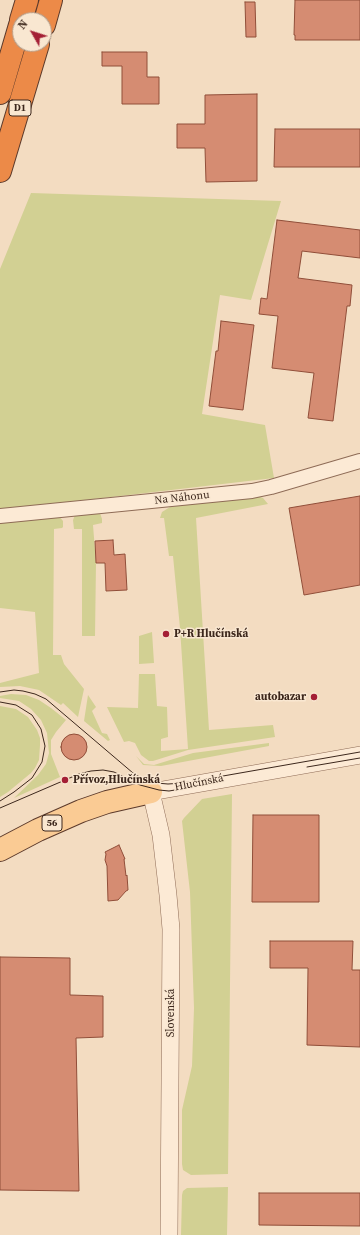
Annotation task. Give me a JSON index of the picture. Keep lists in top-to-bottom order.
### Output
{
  "streets": {
    "highway": ["D1"],
    "main road": ["Hlučínská", "56"],
    "street": ["Na Náhonu", "Slovenská"]
  },
  "crossings": [
    ["Hlučínská", "Slovenská"]
  ],
  "places": ["P+R Hlučínská", "autobazar", "Přívoz,Hlučínská"],
  "north": "top left"
}
